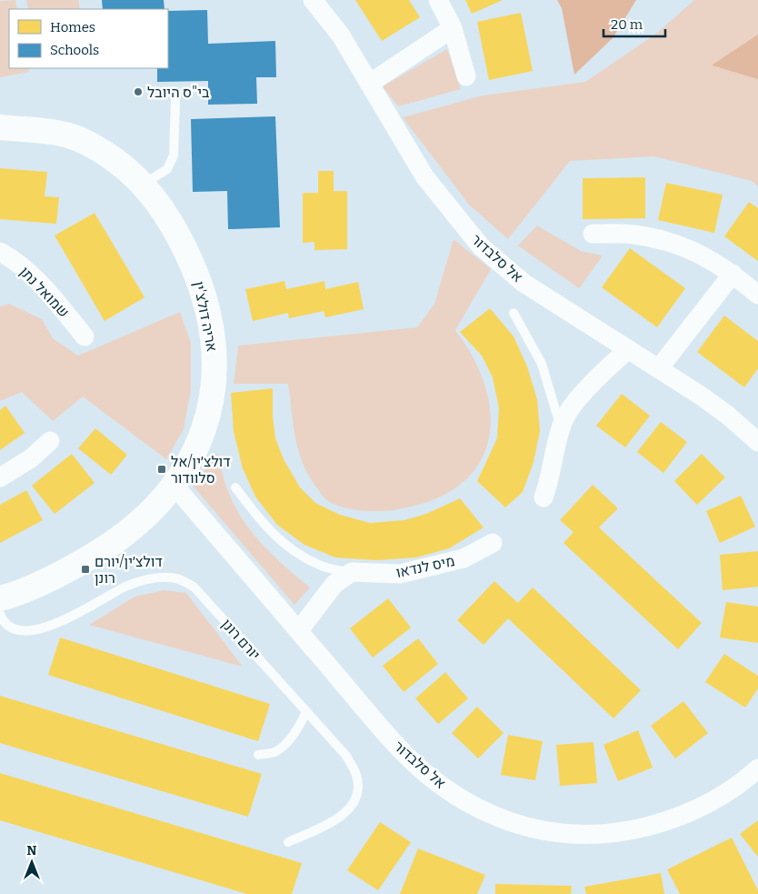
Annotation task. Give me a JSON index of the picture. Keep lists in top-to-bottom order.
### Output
{
  "streets": {
    "street": [
      "אל סלבדור",
      "שמואל נתן",
      "אריה דולצ'ין",
      "מיס לנדאו"
    ],
    "lane": ["יורם רונן"]
  },
  "crossings": [
    ["אל סלבדור", "אריה דולצ'ין"]
  ],
  "places": {
    "other": ["בי\"ס היובל"],
    "transit": ["דולצ׳ין/אל סלוודור", "דולצ׳ין/יורם רונן"]
  },
  "legend": ["Homes", "Schools"],
  "scale_bar": "20 m",
  "north": "top"
}
